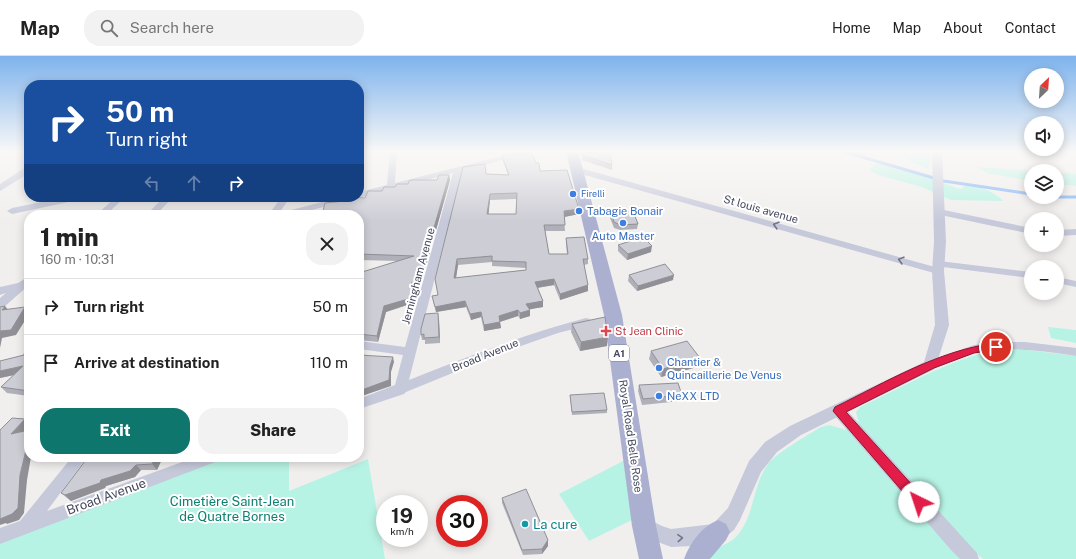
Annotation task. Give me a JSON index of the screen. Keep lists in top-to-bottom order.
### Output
{
  "streets": {
    "main road": ["A1", "Royal Road Belle Rose"],
    "street": ["St louis avenue", "Jerningham Avenue", "Broad Avenue"]
  },
  "crossings": [
    ["Jerningham Avenue", "Broad Avenue"],
    ["Broad Avenue", "Royal Road Belle Rose"]
  ],
  "one_way": ["St louis avenue"],
  "parks": ["Cimetière Saint-Jean de Quatre Bornes"],
  "places": {
    "other": [
      "Firelli",
      "Tabagie Bonair",
      "Auto Master",
      "Chantier & Quincaillerie De Venus",
      "NeXX LTD",
      "La cure"
    ],
    "health": ["St Jean Clinic"]
  },
  "north": "top right",
  "page": {
    "header": "Map",
    "search": "Search here",
    "nav": [
      "Home",
      "Map",
      "About",
      "Contact"
    ],
    "map_buttons": ["+", "−"],
    "turn": ["50 m", "Turn right"],
    "heading": ["1 min", "160 m · 10:31"],
    "list": [
      {
        "name": "Turn right",
        "value": "50 m"
      },
      {
        "name": "Arrive at destination",
        "value": "110 m"
      }
    ],
    "buttons": ["Exit", "Share"],
    "speed": "19 km/h",
    "limit": "30"
  }
}
